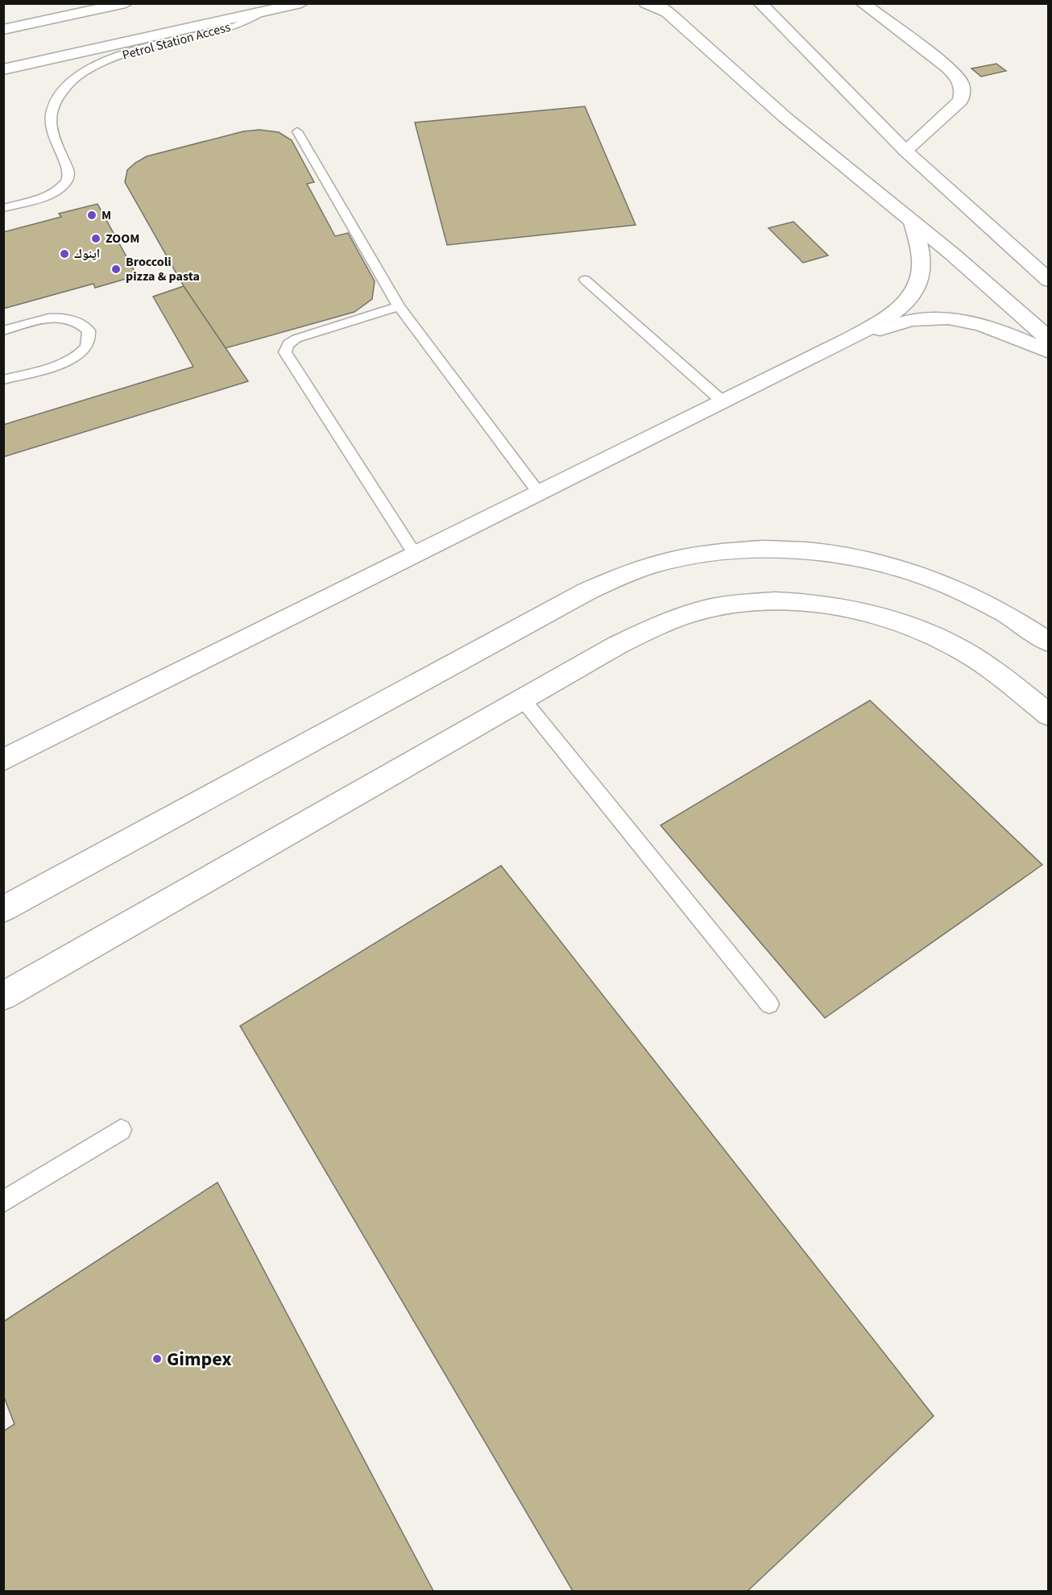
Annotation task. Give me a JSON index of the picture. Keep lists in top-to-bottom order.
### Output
{
  "streets": {
    "lane": ["Petrol Station Access"]
  },
  "places": [
    "M",
    "ZOOM",
    "اينوك",
    "Broccoli pizza & pasta",
    "Gimpex"
  ]
}
